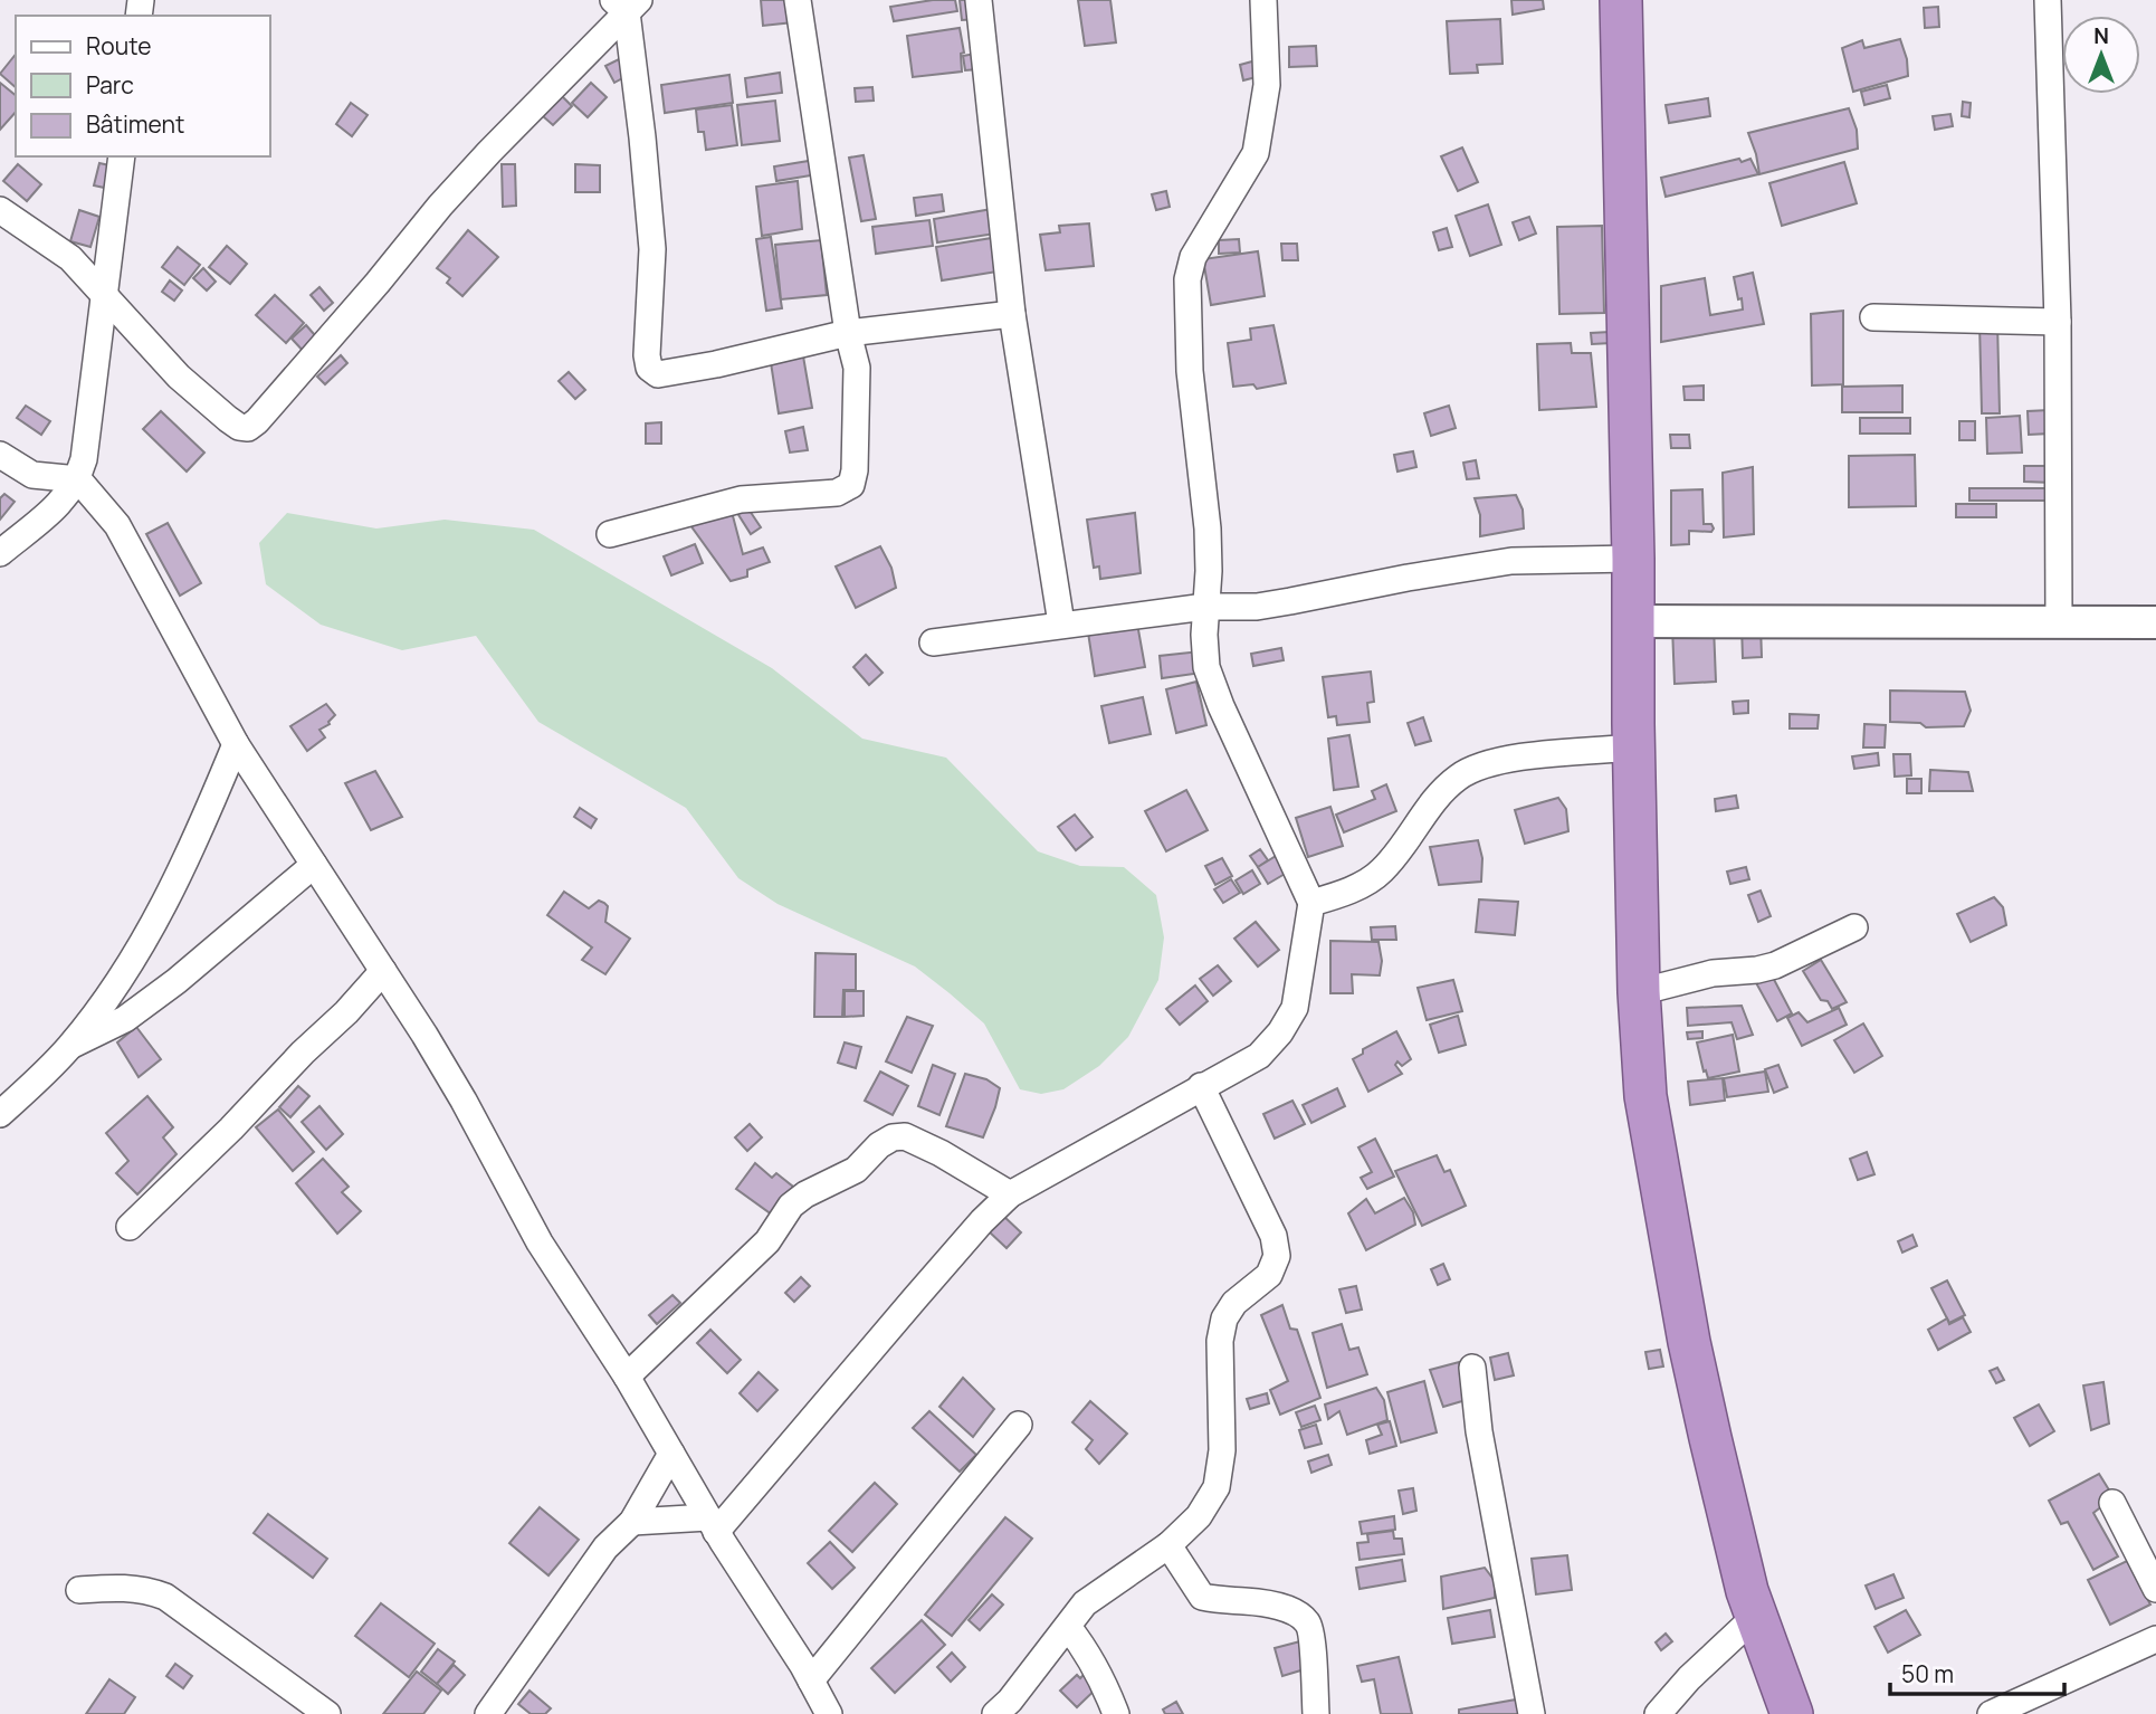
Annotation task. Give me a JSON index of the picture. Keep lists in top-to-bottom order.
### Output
{
  "legend": ["Route", "Parc", "Bâtiment"],
  "scale_bar": "50 m",
  "north": "top"
}
